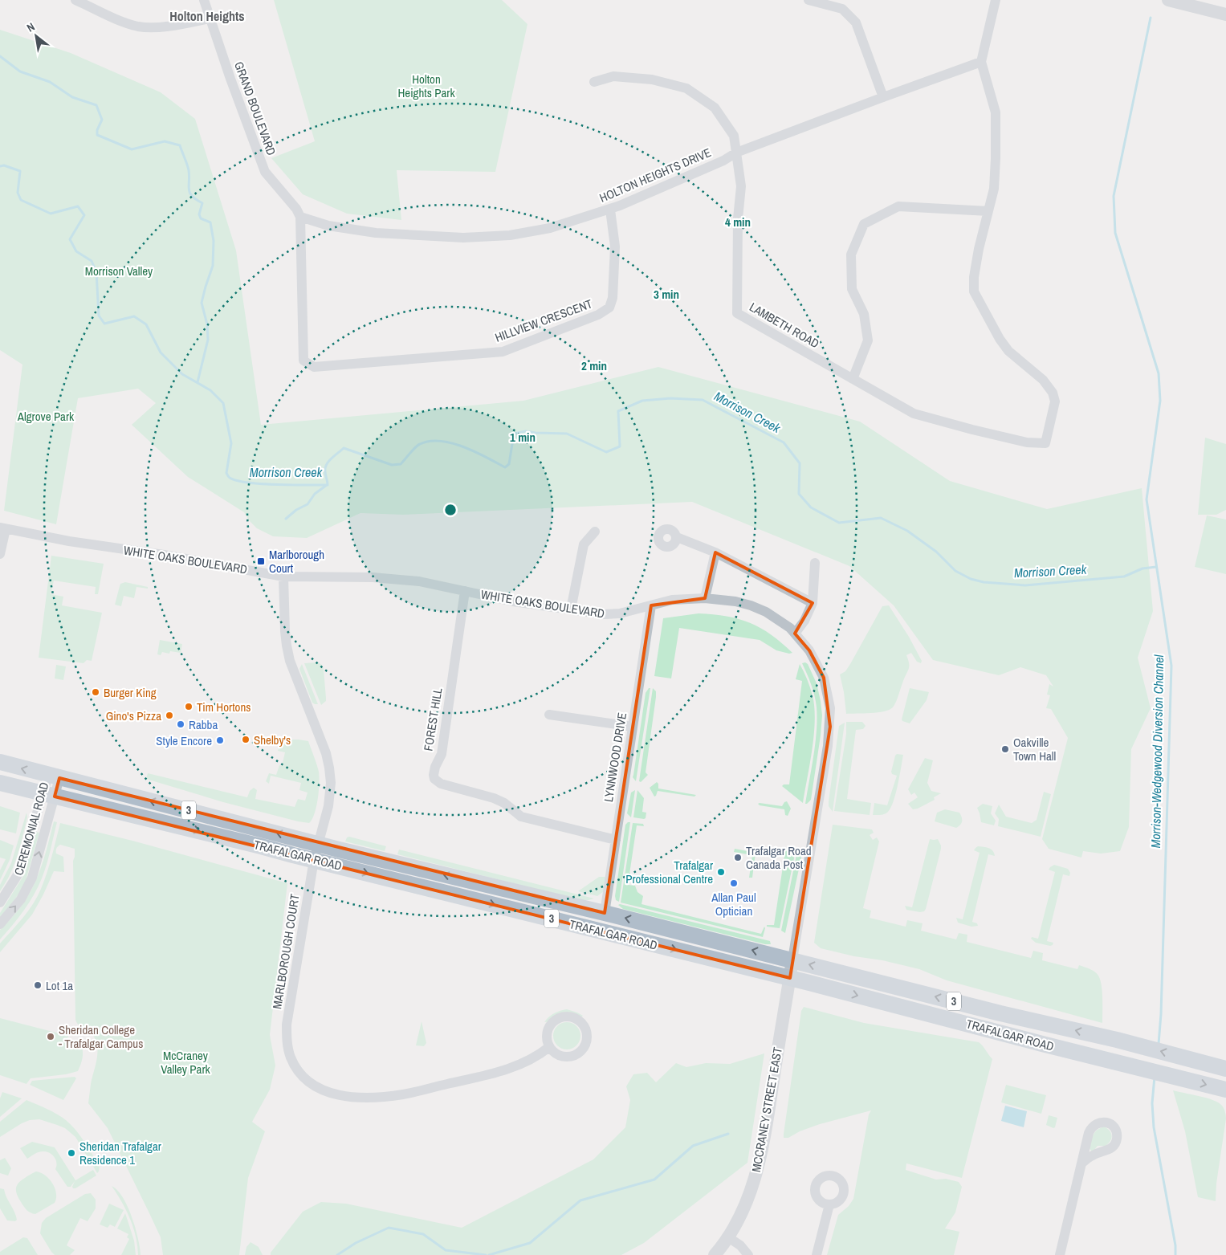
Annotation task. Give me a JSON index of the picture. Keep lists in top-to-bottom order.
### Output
{
  "streets": {
    "main road": ["3", "TRAFALGAR ROAD"],
    "street": [
      "GRAND BOULEVARD",
      "HOLTON HEIGHTS DRIVE",
      "HILLVIEW CRESCENT",
      "LAMBETH ROAD",
      "WHITE OAKS BOULEVARD",
      "FOREST HILL",
      "LYNNWOOD DRIVE",
      "CEREMONIAL ROAD",
      "MARLBOROUGH COURT",
      "MCCRANEY STREET EAST"
    ]
  },
  "crossings": [
    ["GRAND BOULEVARD", "HOLTON HEIGHTS DRIVE"],
    ["GRAND BOULEVARD", "HILLVIEW CRESCENT"],
    ["HOLTON HEIGHTS DRIVE", "HILLVIEW CRESCENT"],
    ["HOLTON HEIGHTS DRIVE", "LAMBETH ROAD"],
    ["WHITE OAKS BOULEVARD", "FOREST HILL"],
    ["WHITE OAKS BOULEVARD", "LYNNWOOD DRIVE"],
    ["WHITE OAKS BOULEVARD", "TRAFALGAR ROAD"],
    ["WHITE OAKS BOULEVARD", "MARLBOROUGH COURT"],
    ["WHITE OAKS BOULEVARD", "MCCRANEY STREET EAST"],
    ["FOREST HILL", "LYNNWOOD DRIVE"],
    ["LYNNWOOD DRIVE", "TRAFALGAR ROAD"],
    ["CEREMONIAL ROAD", "TRAFALGAR ROAD"],
    ["TRAFALGAR ROAD", "MARLBOROUGH COURT"],
    ["TRAFALGAR ROAD", "MCCRANEY STREET EAST"]
  ],
  "districts": ["Holton Heights"],
  "water": ["Morrison Creek", "Morrison-Wedgewood Diversion Channel"],
  "parks": [
    "Holton Heights Park",
    "Morrison Valley",
    "Algrove Park",
    "McCraney Valley Park"
  ],
  "places": {
    "transit": ["Marlborough Court"],
    "other": [
      "Burger King",
      "Tim Hortons",
      "Gino's Pizza",
      "Rabba",
      "Shelby's",
      "Style Encore",
      "Oakville Town Hall",
      "Trafalgar Road Canada Post",
      "Trafalgar Professional Centre",
      "Allan Paul Optician",
      "Lot 1a",
      "Sheridan College - Trafalgar Campus",
      "Sheridan Trafalgar Residence 1"
    ]
  },
  "north": "top left",
  "rings": [
    "4 min",
    "3 min",
    "2 min",
    "1 min"
  ]
}
